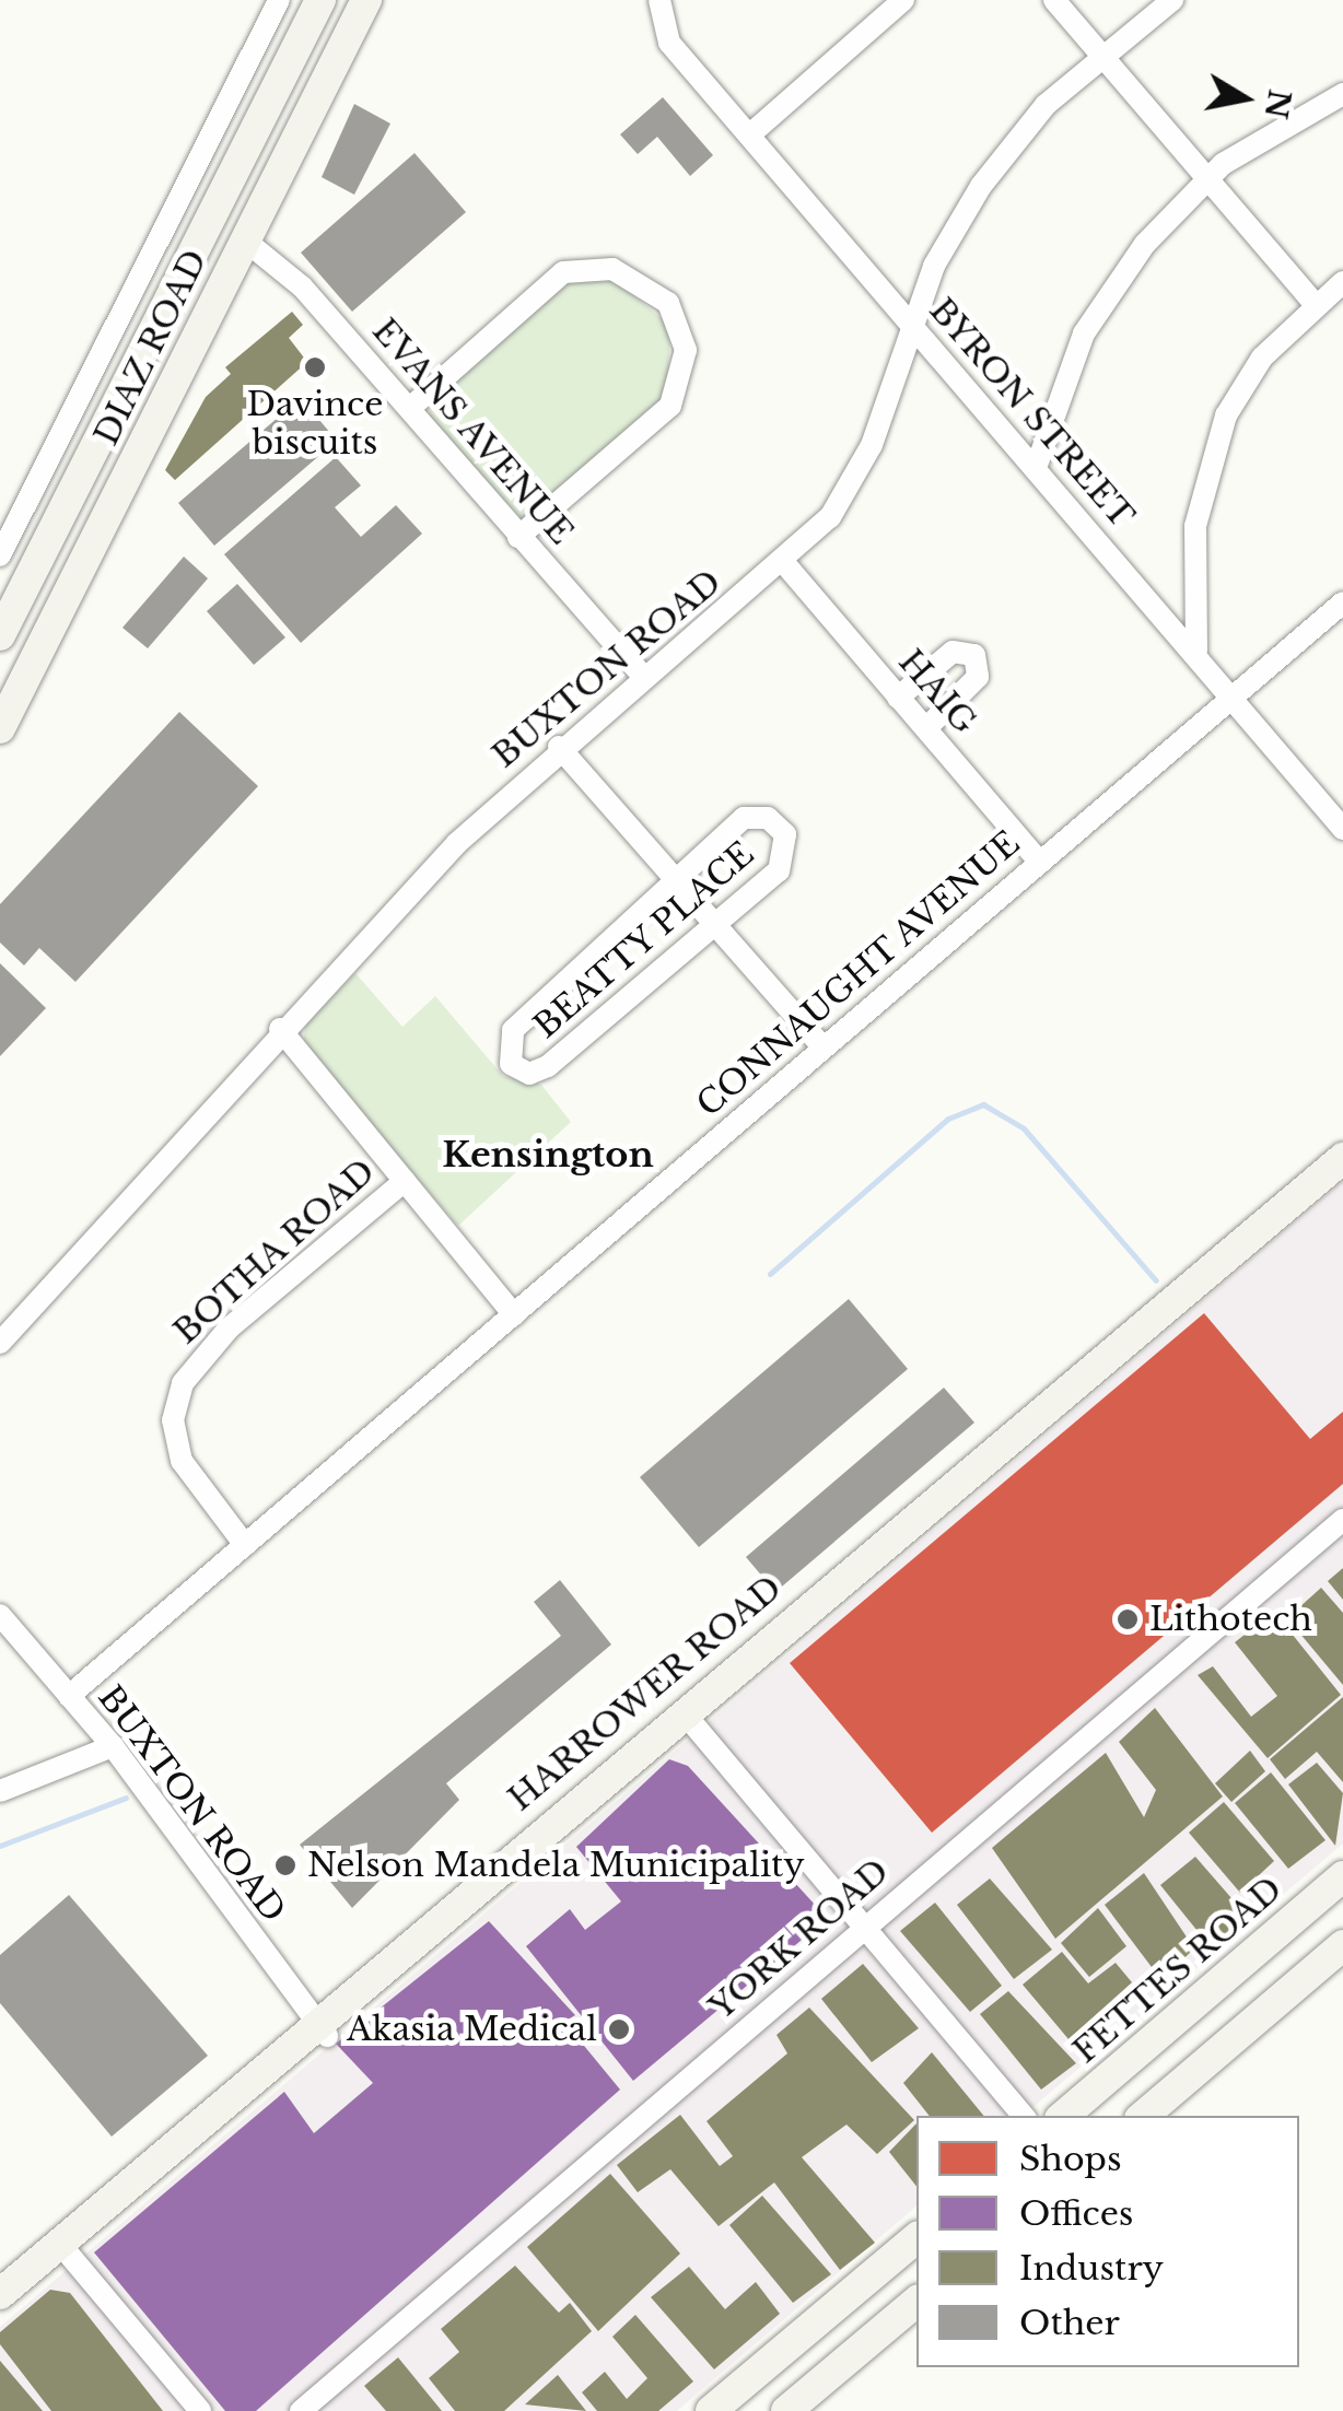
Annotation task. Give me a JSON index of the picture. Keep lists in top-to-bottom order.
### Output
{
  "streets": {
    "main road": ["DIAZ ROAD", "HARROWER ROAD", "FETTES ROAD"],
    "street": [
      "BYRON STREET",
      "EVANS AVENUE",
      "BUXTON ROAD",
      "HAIG",
      "BEATTY PLACE",
      "CONNAUGHT AVENUE",
      "BOTHA ROAD",
      "YORK ROAD"
    ]
  },
  "crossings": [
    ["DIAZ ROAD", "EVANS AVENUE"],
    ["BYRON STREET", "BUXTON ROAD"],
    ["BYRON STREET", "CONNAUGHT AVENUE"],
    ["EVANS AVENUE", "BUXTON ROAD"],
    ["BUXTON ROAD", "HAIG"],
    ["BUXTON ROAD", "CONNAUGHT AVENUE"],
    ["BUXTON ROAD", "HARROWER ROAD"],
    ["HAIG", "CONNAUGHT AVENUE"],
    ["CONNAUGHT AVENUE", "BOTHA ROAD"]
  ],
  "districts": ["Kensington"],
  "places": [
    "Davince biscuits",
    "Lithotech",
    "Nelson Mandela Municipality",
    "Akasia Medical"
  ],
  "legend": [
    "Shops",
    "Offices",
    "Industry",
    "Other"
  ],
  "north": "right"
}
